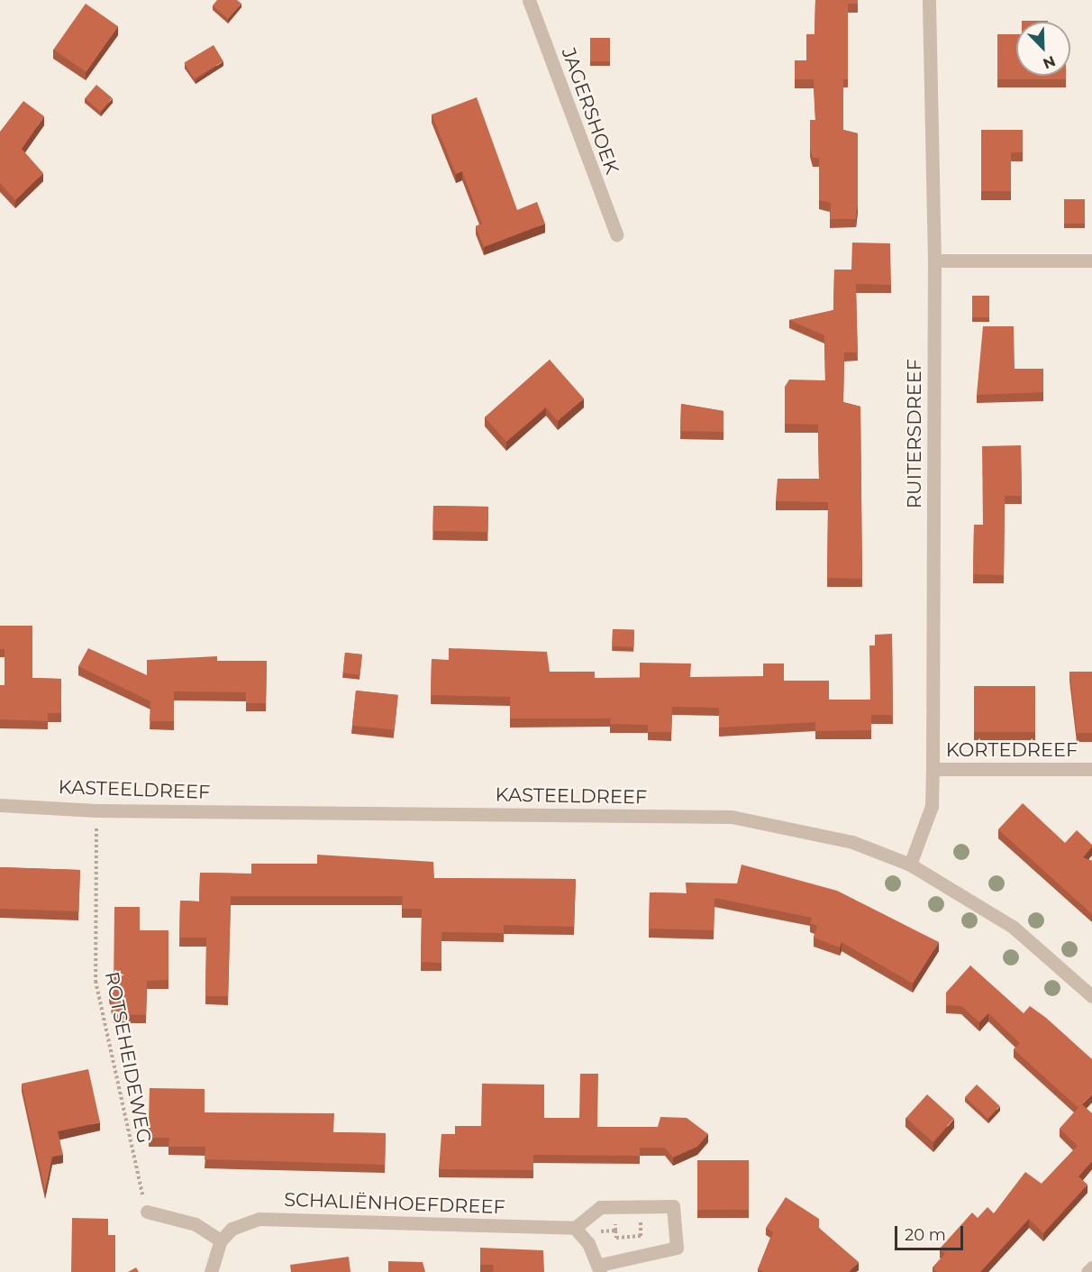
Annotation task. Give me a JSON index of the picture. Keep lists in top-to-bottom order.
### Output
{
  "streets": {
    "street": [
      "JAGERSHOEK",
      "RUITERSDREEF",
      "KORTEDREEF",
      "KASTEELDREEF",
      "SCHALIËNHOEFDREEF"
    ],
    "path": ["ROTSEHEIDEWEG"]
  },
  "crossings": [
    ["RUITERSDREEF", "KORTEDREEF"],
    ["RUITERSDREEF", "KASTEELDREEF"],
    ["KASTEELDREEF", "ROTSEHEIDEWEG"]
  ],
  "scale_bar": "20 m",
  "north": "bottom right"
}
